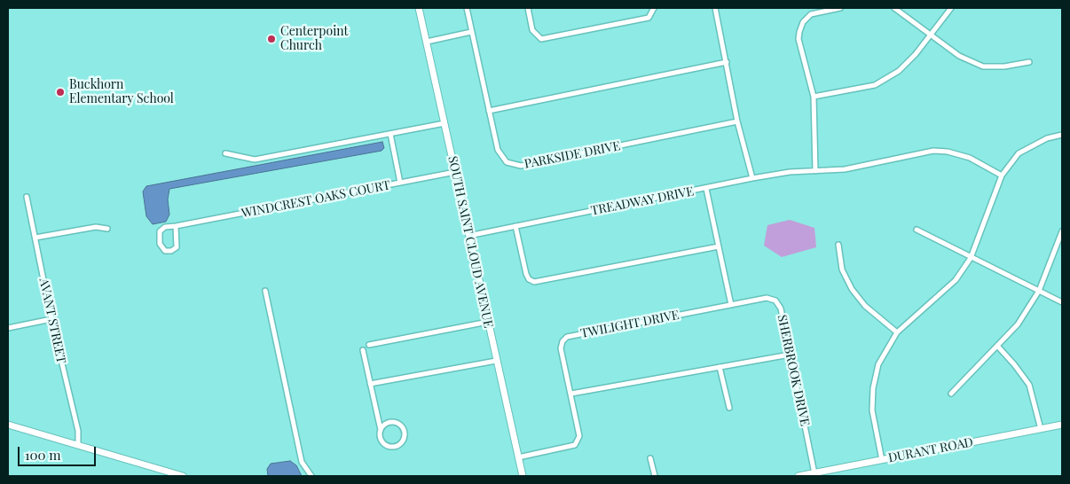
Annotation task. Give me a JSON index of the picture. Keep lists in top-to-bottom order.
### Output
{
  "streets": {
    "street": [
      "PARKSIDE DRIVE",
      "WINDCREST OAKS COURT",
      "TREADWAY DRIVE",
      "SOUTH SAINT CLOUD AVENUE",
      "AVANT STREET",
      "TWILIGHT DRIVE",
      "SHERBROOK DRIVE",
      "DURANT ROAD"
    ]
  },
  "crossings": [
    ["WINDCREST OAKS COURT", "SOUTH SAINT CLOUD AVENUE"],
    ["TREADWAY DRIVE", "SOUTH SAINT CLOUD AVENUE"],
    ["SOUTH SAINT CLOUD AVENUE", "TWILIGHT DRIVE"],
    ["TWILIGHT DRIVE", "SHERBROOK DRIVE"],
    ["SHERBROOK DRIVE", "DURANT ROAD"]
  ],
  "places": ["Centerpoint Church", "Buckhorn Elementary School"],
  "scale_bar": "100 m"
}
